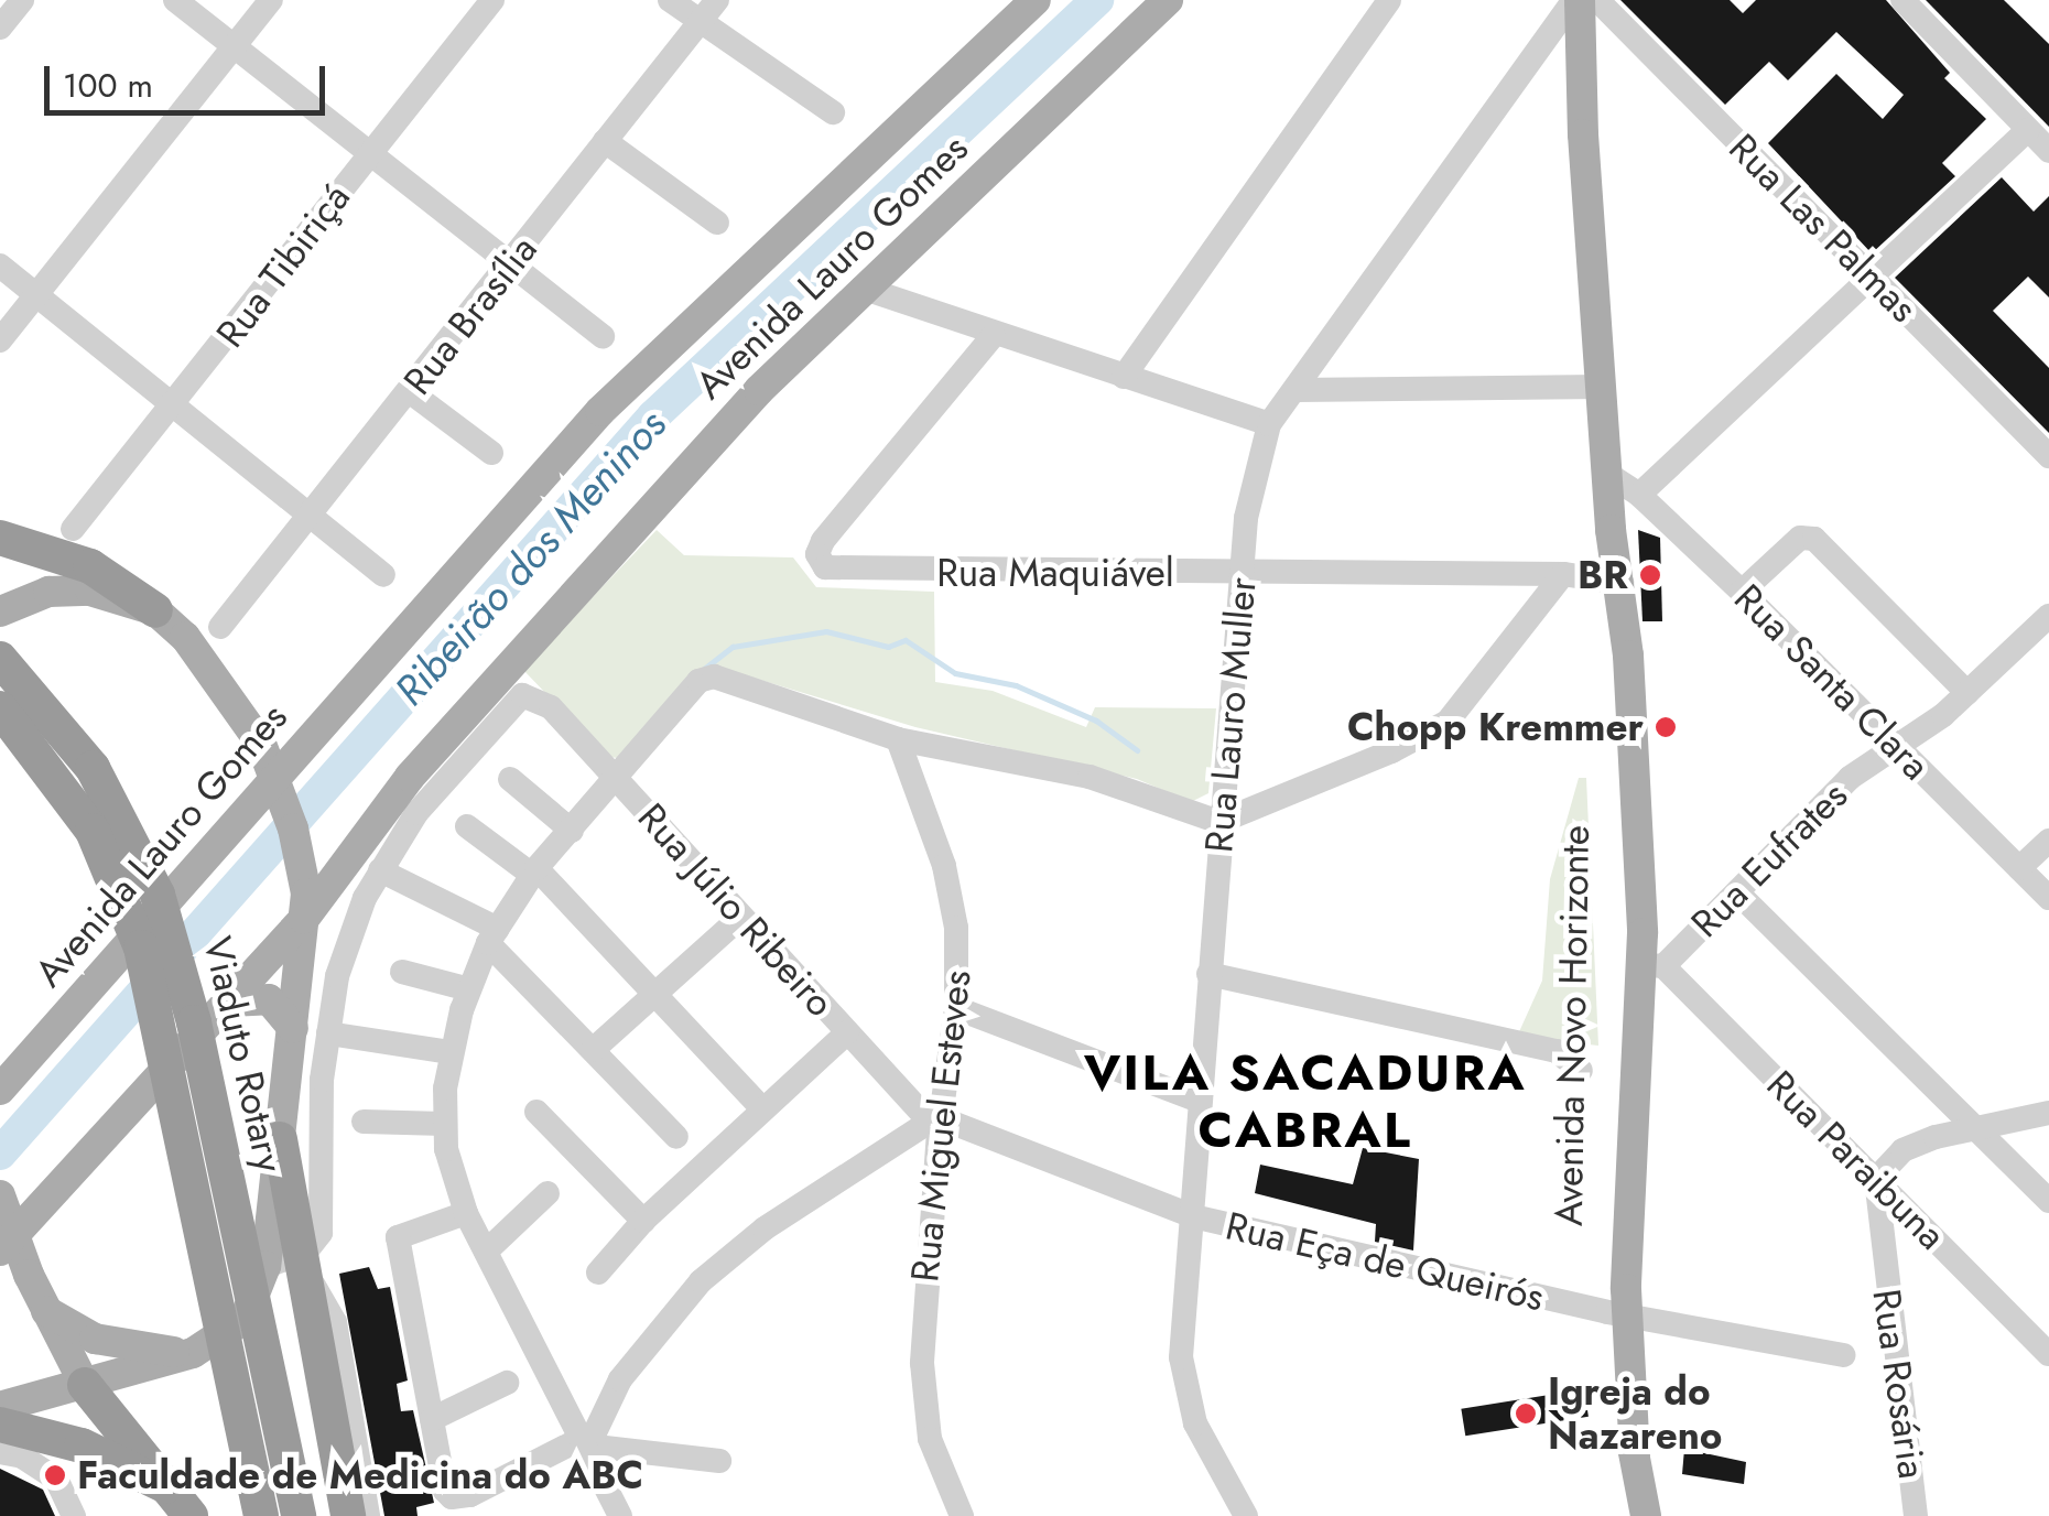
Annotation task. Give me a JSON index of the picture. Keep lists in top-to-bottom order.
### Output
{
  "streets": {
    "highway": ["Viaduto Rotary"],
    "main road": ["Avenida Lauro Gomes", "Avenida Novo Horizonte"],
    "street": [
      "Rua Las Palmas",
      "Rua Tibiriçá",
      "Rua Brasília",
      "Rua Maquiável",
      "Rua Santa Clara",
      "Rua Lauro Muller",
      "Rua Eufrates",
      "Rua Júlio Ribeiro",
      "Rua Miguel Esteves",
      "Rua Paraibuna",
      "Rua Eça de Queirós",
      "Rua Rosária"
    ]
  },
  "crossings": [
    ["Avenida Lauro Gomes", "Rua Júlio Ribeiro"],
    ["Rua Maquiável", "Rua Lauro Muller"],
    ["Rua Maquiável", "Avenida Novo Horizonte"],
    ["Rua Santa Clara", "Rua Eufrates"],
    ["Rua Santa Clara", "Avenida Novo Horizonte"],
    ["Rua Lauro Muller", "Avenida Novo Horizonte"],
    ["Rua Lauro Muller", "Rua Eça de Queirós"],
    ["Rua Eufrates", "Avenida Novo Horizonte"],
    ["Rua Eufrates", "Rua Paraibuna"],
    ["Rua Júlio Ribeiro", "Rua Miguel Esteves"],
    ["Rua Júlio Ribeiro", "Rua Eça de Queirós"],
    ["Avenida Novo Horizonte", "Rua Paraibuna"],
    ["Avenida Novo Horizonte", "Rua Eça de Queirós"],
    ["Rua Miguel Esteves", "Rua Eça de Queirós"],
    ["Rua Paraibuna", "Rua Rosária"]
  ],
  "districts": ["VILA SACADURA CABRAL"],
  "water": ["Ribeirão dos Meninos"],
  "places": [
    "BR",
    "Chopp Kremmer",
    "Igreja do Nazareno",
    "Faculdade de Medicina do ABC"
  ],
  "scale_bar": "100 m"
}
